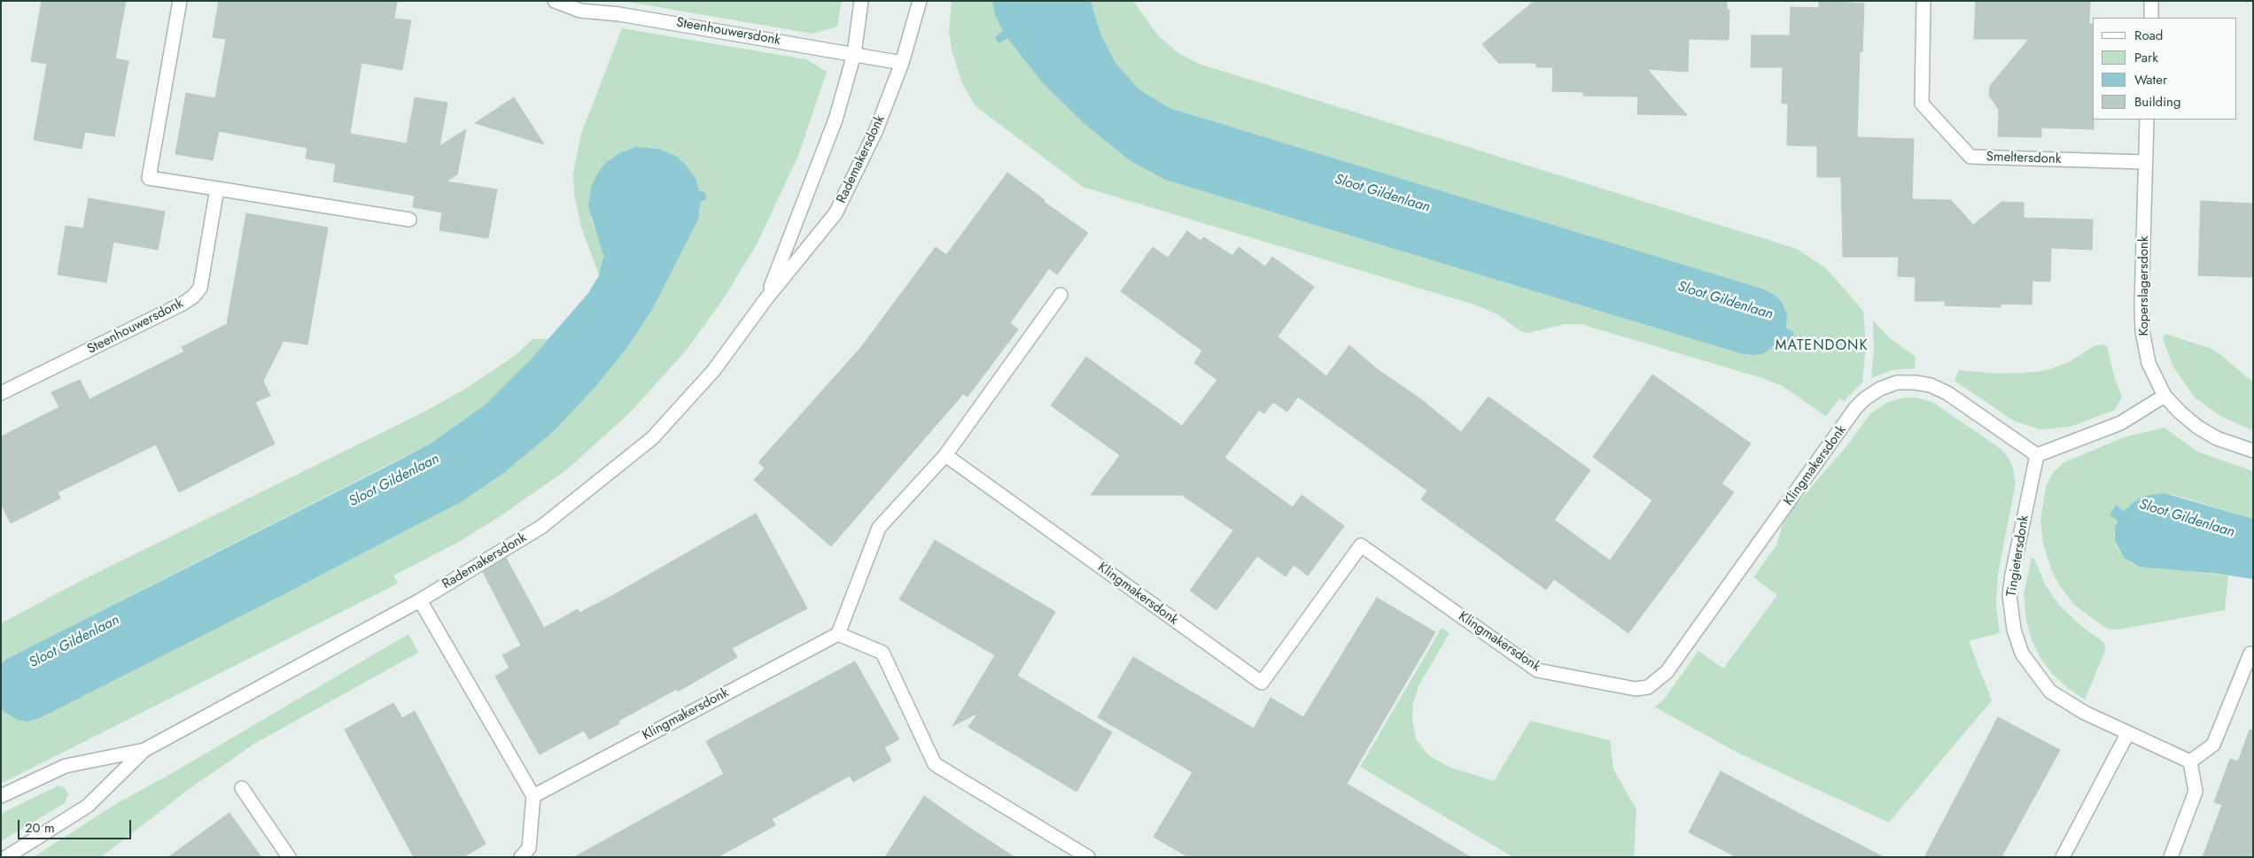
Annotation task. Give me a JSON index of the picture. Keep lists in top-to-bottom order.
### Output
{
  "streets": {
    "street": [
      "Steenhouwersdonk",
      "Smeltersdonk",
      "Rademakersdonk",
      "Koperslagersdonk",
      "Klingmakersdonk",
      "Tingietersdonk"
    ]
  },
  "crossings": [
    ["Steenhouwersdonk", "Rademakersdonk"],
    ["Smeltersdonk", "Koperslagersdonk"],
    ["Klingmakersdonk", "Tingietersdonk"]
  ],
  "districts": ["MATENDONK"],
  "water": ["Sloot Gildenlaan"],
  "legend": [
    "Road",
    "Park",
    "Water",
    "Building"
  ],
  "scale_bar": "20 m"
}
